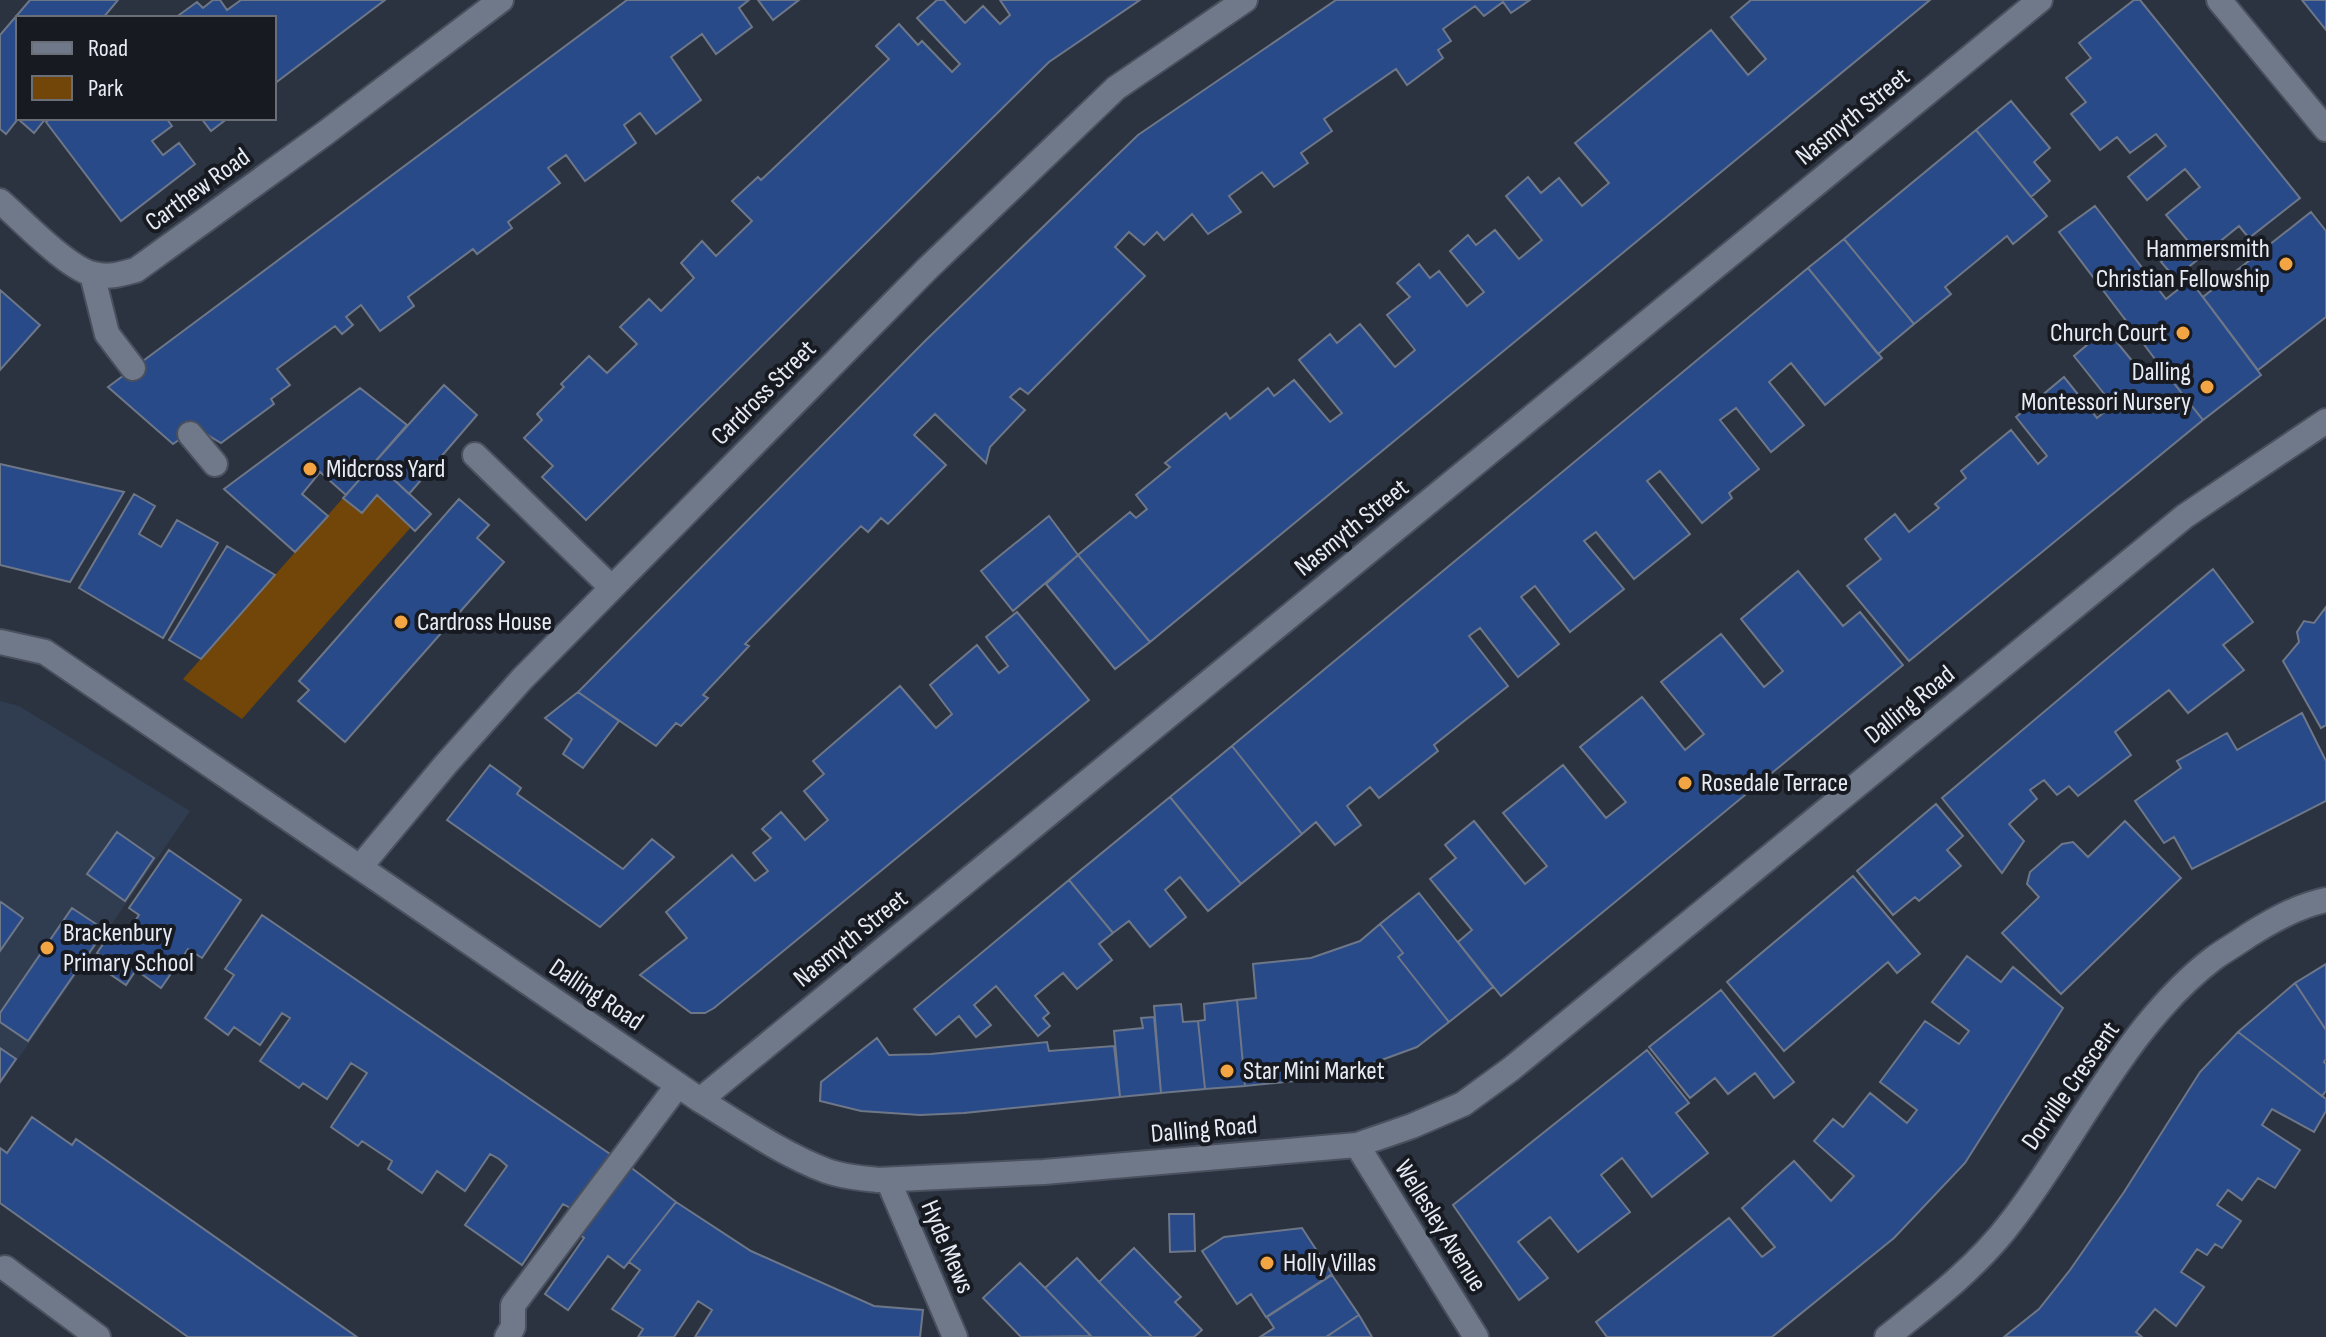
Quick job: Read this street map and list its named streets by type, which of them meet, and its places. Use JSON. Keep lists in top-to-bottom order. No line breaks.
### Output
{"streets":{"street":["Nasmyth Street","Carthew Road","Cardross Street","Dalling Road","Dorville Crescent","Wellesley Avenue","Hyde Mews"]},"crossings":[["Nasmyth Street","Dalling Road"],["Cardross Street","Dalling Road"],["Dalling Road","Wellesley Avenue"],["Dalling Road","Hyde Mews"]],"places":["Hammersmith Christian Fellowship","Church Court","Dalling Montessori Nursery","Midcross Yard","Cardross House","Rosedale Terrace","Brackenbury Primary School","Star Mini Market","Holly Villas"],"legend":["Road","Park"]}
